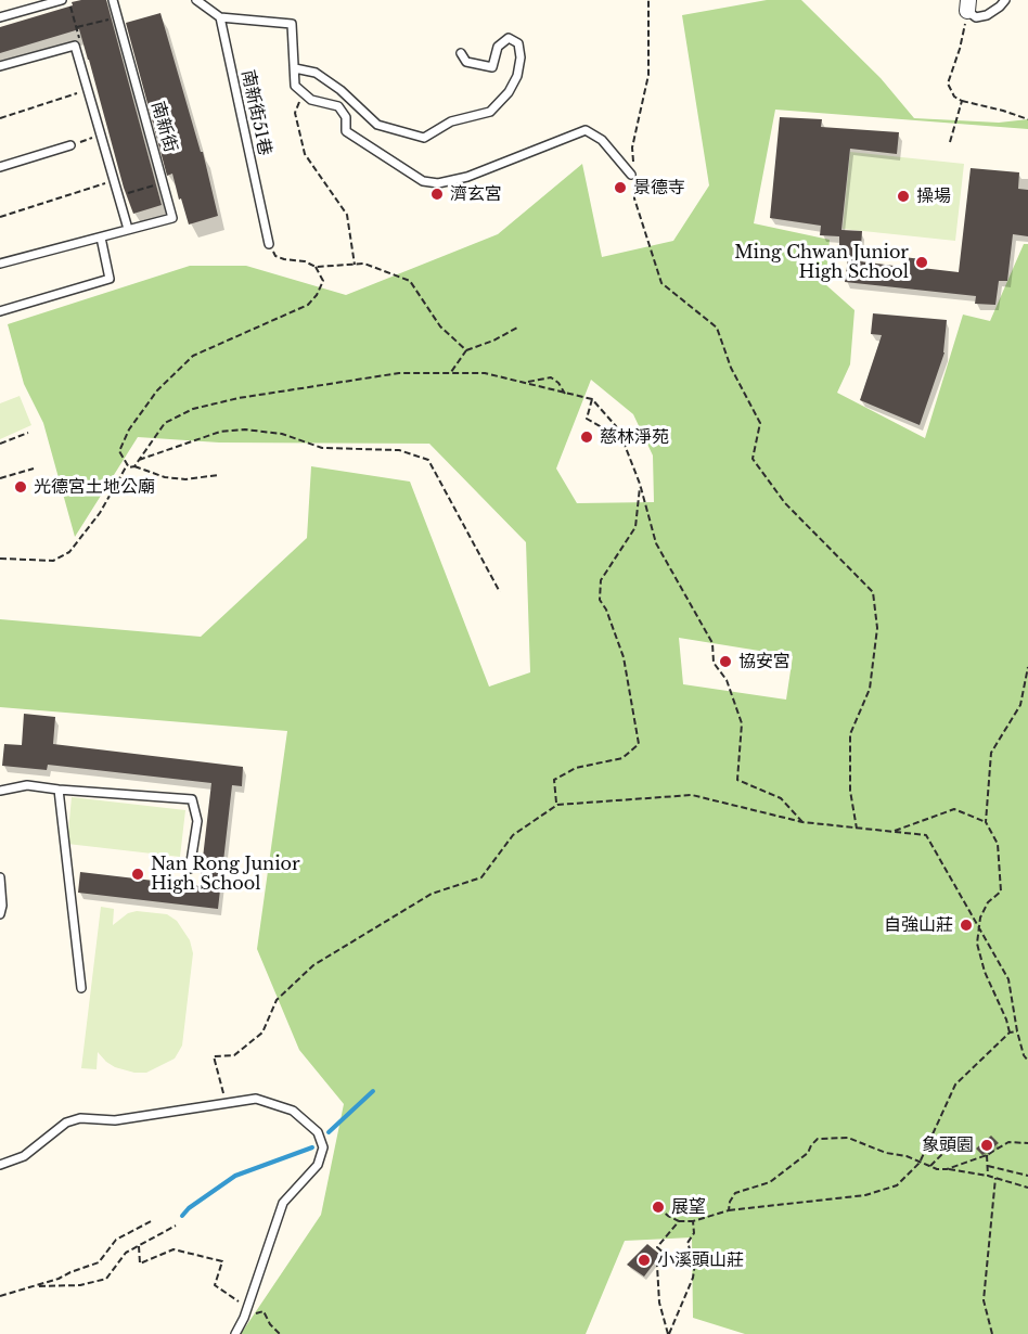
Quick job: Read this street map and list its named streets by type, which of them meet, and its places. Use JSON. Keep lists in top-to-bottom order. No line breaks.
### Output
{"streets":{"lane":["南新街51巷","南新街"]},"places":["景德寺","濟玄宮","操場","Ming Chwan Junior High School","慈林淨苑","光德宮土地公廟","協安宮","Nan Rong Junior High School","自強山莊","象頭園","展望","小溪頭山莊"]}
